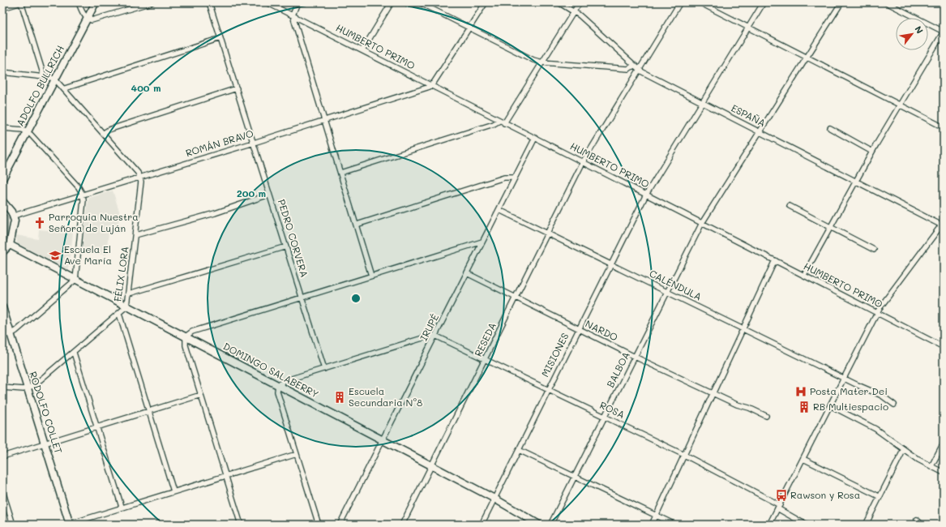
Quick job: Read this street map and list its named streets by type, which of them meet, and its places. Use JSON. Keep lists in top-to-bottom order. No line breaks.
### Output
{"streets":{"street":["HUMBERTO PRIMO","ADOLFO BULLRICH","ESPAÑA","ROMÁN BRAVO","PEDRO CORVERA","FÉLIX LORA","CALÉNDULA","IRUPÉ","NARDO","RESEDA","MISIONES","BALBOA","DOMINGO SALABERRY","ROSA","RODOLFO COLLET"]},"crossings":[["HUMBERTO PRIMO","ROMÁN BRAVO"],["HUMBERTO PRIMO","IRUPÉ"],["HUMBERTO PRIMO","RESEDA"],["HUMBERTO PRIMO","MISIONES"],["HUMBERTO PRIMO","BALBOA"],["ESPAÑA","RESEDA"],["ESPAÑA","MISIONES"],["ESPAÑA","BALBOA"],["ROMÁN BRAVO","PEDRO CORVERA"],["ROMÁN BRAVO","FÉLIX LORA"],["FÉLIX LORA","DOMINGO SALABERRY"],["FÉLIX LORA","RODOLFO COLLET"],["CALÉNDULA","IRUPÉ"],["CALÉNDULA","RESEDA"],["CALÉNDULA","MISIONES"],["CALÉNDULA","BALBOA"],["IRUPÉ","NARDO"],["IRUPÉ","DOMINGO SALABERRY"],["IRUPÉ","ROSA"],["NARDO","RESEDA"],["NARDO","MISIONES"],["NARDO","BALBOA"],["RESEDA","DOMINGO SALABERRY"],["RESEDA","ROSA"],["MISIONES","DOMINGO SALABERRY"],["MISIONES","ROSA"],["BALBOA","ROSA"]],"places":{"church":["Parroquia Nuestra Señora de Luján"],"school or university":["Escuela El Ave María"],"hospital":["Posta Mater Dei"],"building":["Escuela Secundaria N°8","RB Multiespacio"],"bus stop":["Rawson y Rosa"]},"north":"top right","rings":["400 m","200 m"]}
